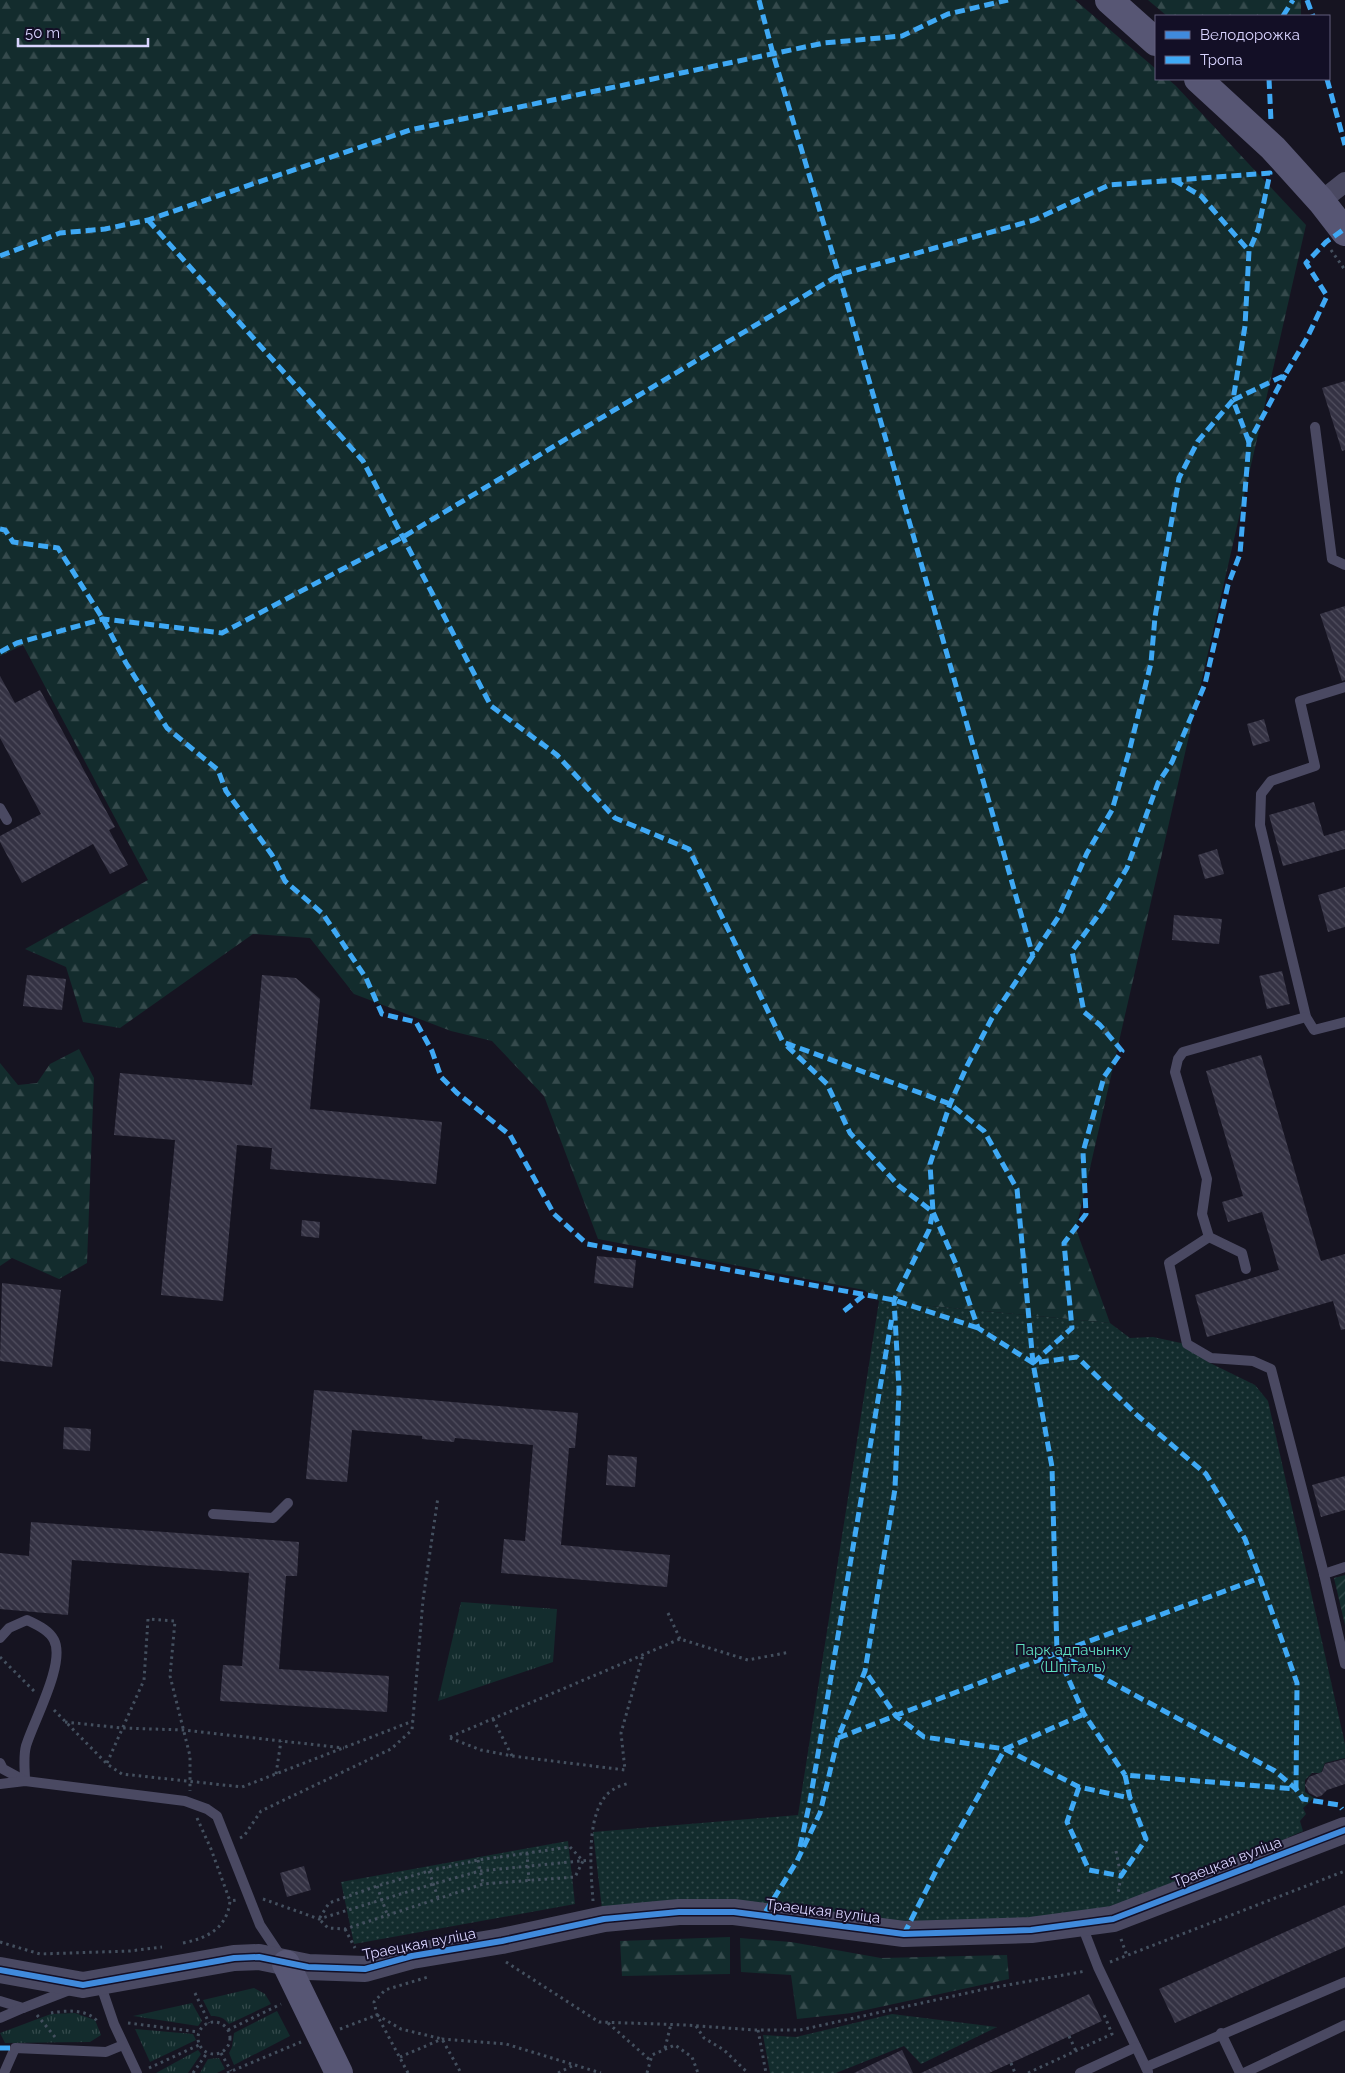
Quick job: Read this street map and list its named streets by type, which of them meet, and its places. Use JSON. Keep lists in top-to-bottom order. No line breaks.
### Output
{"streets":{"street":["Траецкая вуліца"]},"parks":["Парк адпачынку (Шпіталь)"],"legend":["Велодорожка","Тропа"],"scale_bar":"50 m"}
